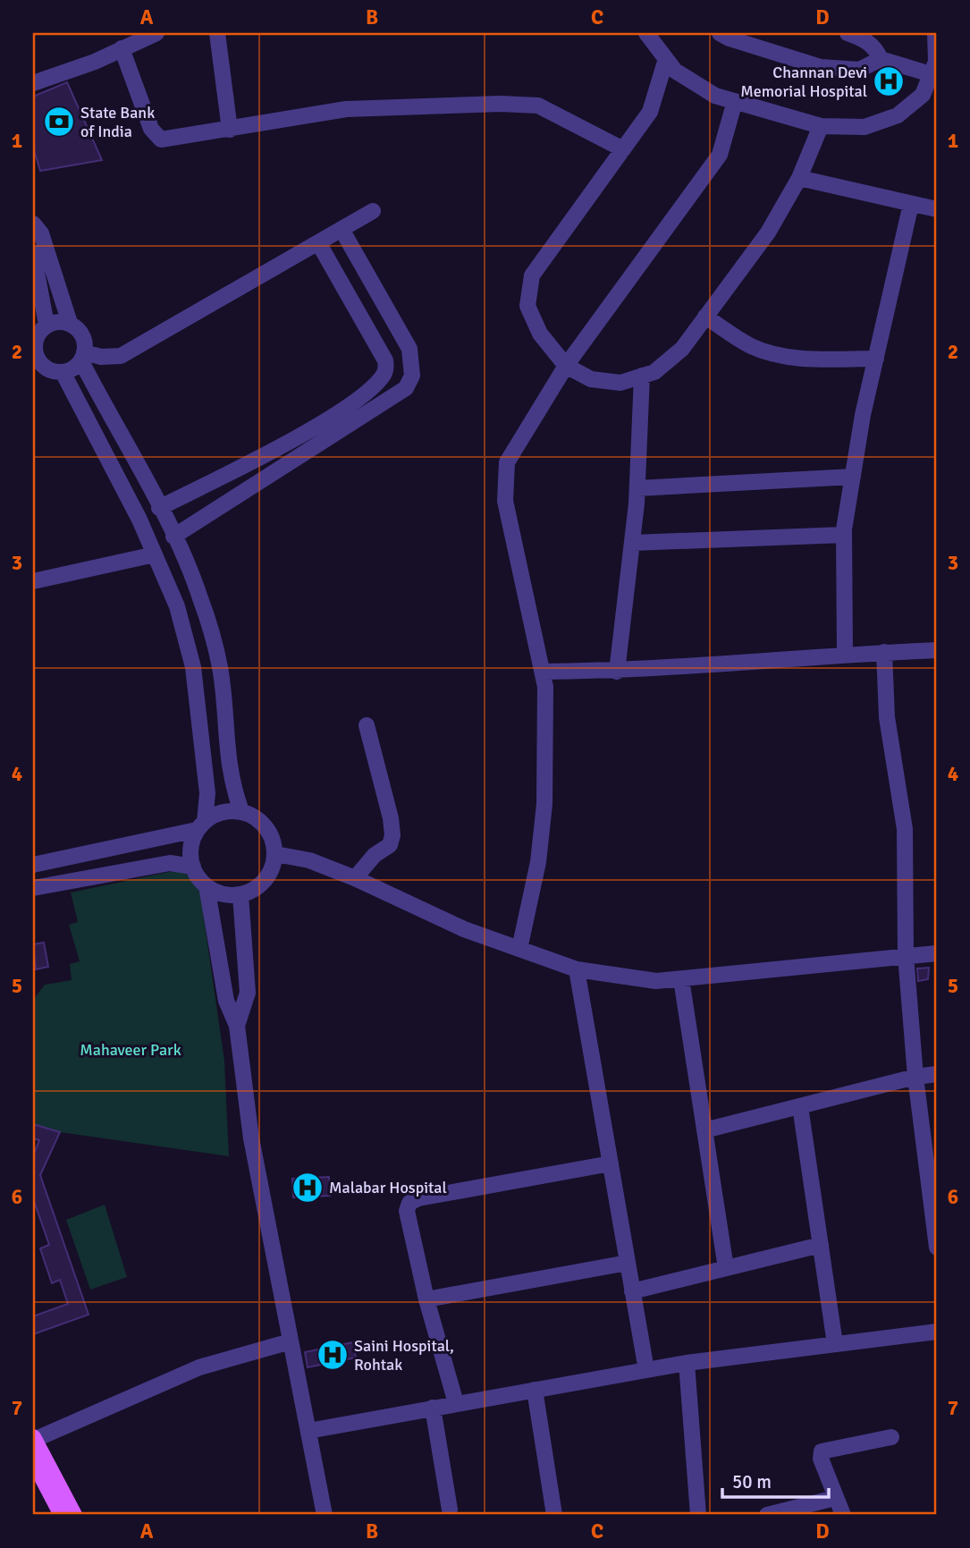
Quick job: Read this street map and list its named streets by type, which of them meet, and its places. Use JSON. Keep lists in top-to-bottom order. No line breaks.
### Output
{"parks":["Mahaveer Park"],"places":{"hospital":["Channan Devi Memorial Hospital","Malabar Hospital","Saini Hospital, Rohtak"],"bank":["State Bank of India"]},"scale_bar":"50 m","grid":{"columns":["A","B","C","D"],"rows":["1","2","3","4","5","6","7"]}}
